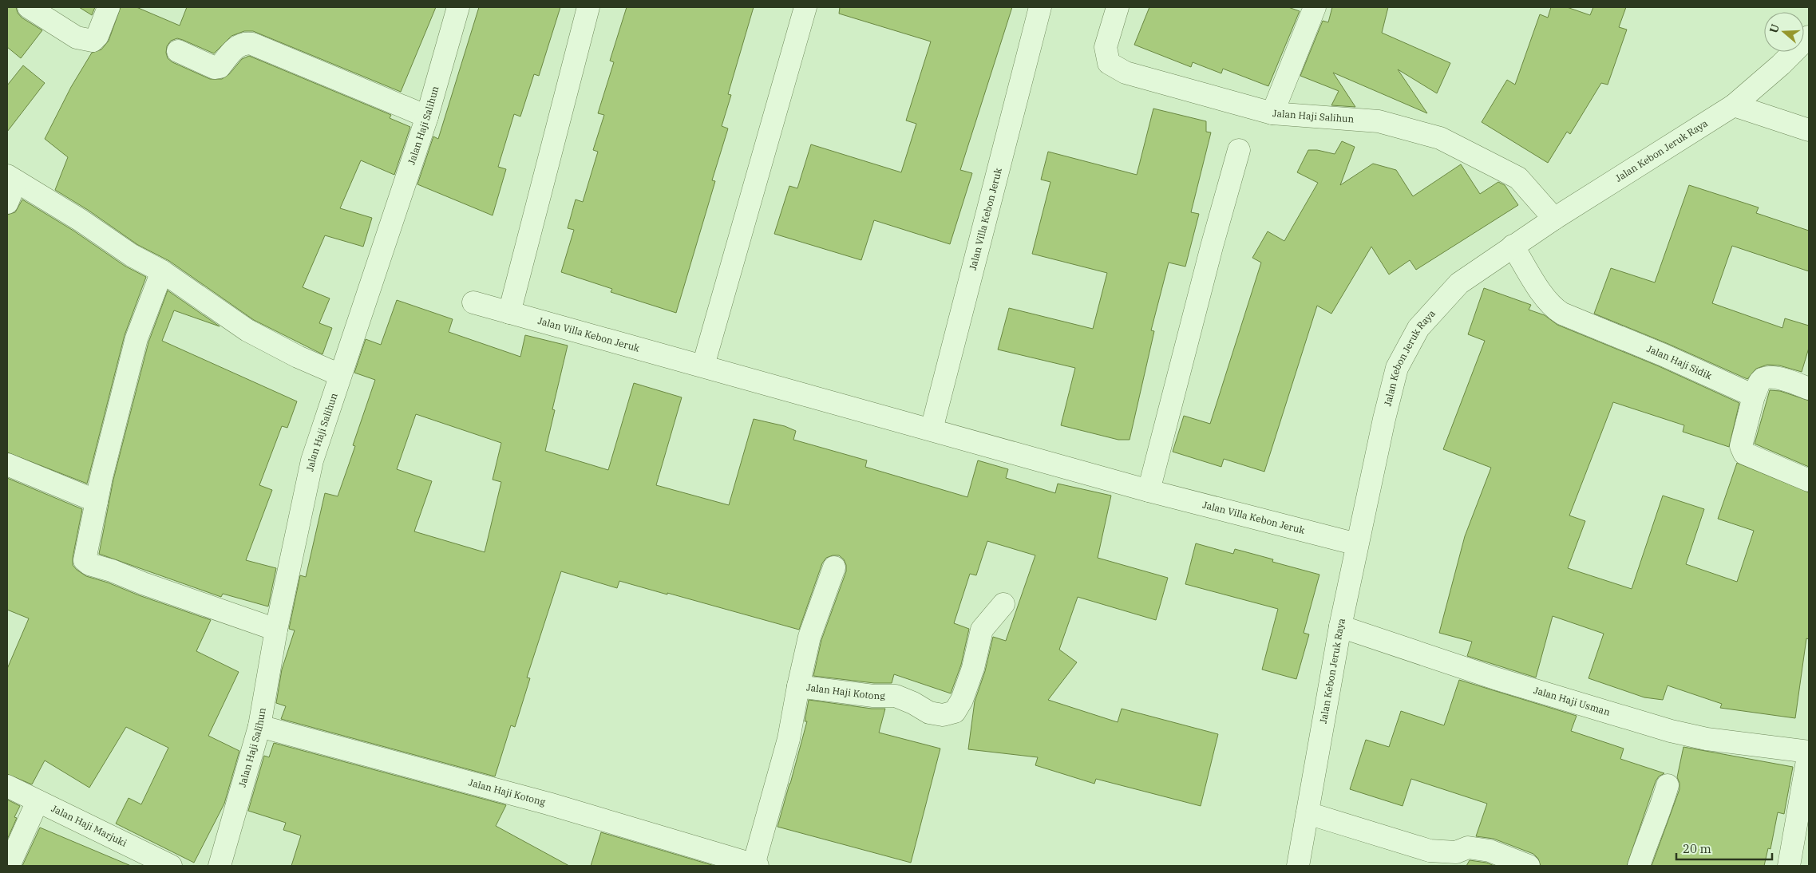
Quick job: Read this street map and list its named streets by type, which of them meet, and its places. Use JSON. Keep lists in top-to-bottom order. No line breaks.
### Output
{"streets":{"street":["Jalan Haji Salihun","Jalan Kebon Jeruk Raya","Jalan Villa Kebon Jeruk","Jalan Haji Sidik","Jalan Haji Kotong","Jalan Haji Usman","Jalan Haji Marjuki"]},"crossings":[["Jalan Haji Salihun","Jalan Kebon Jeruk Raya"],["Jalan Haji Salihun","Jalan Haji Kotong"],["Jalan Kebon Jeruk Raya","Jalan Villa Kebon Jeruk"],["Jalan Kebon Jeruk Raya","Jalan Haji Sidik"],["Jalan Kebon Jeruk Raya","Jalan Haji Usman"]],"scale_bar":"20 m","north":"left"}
